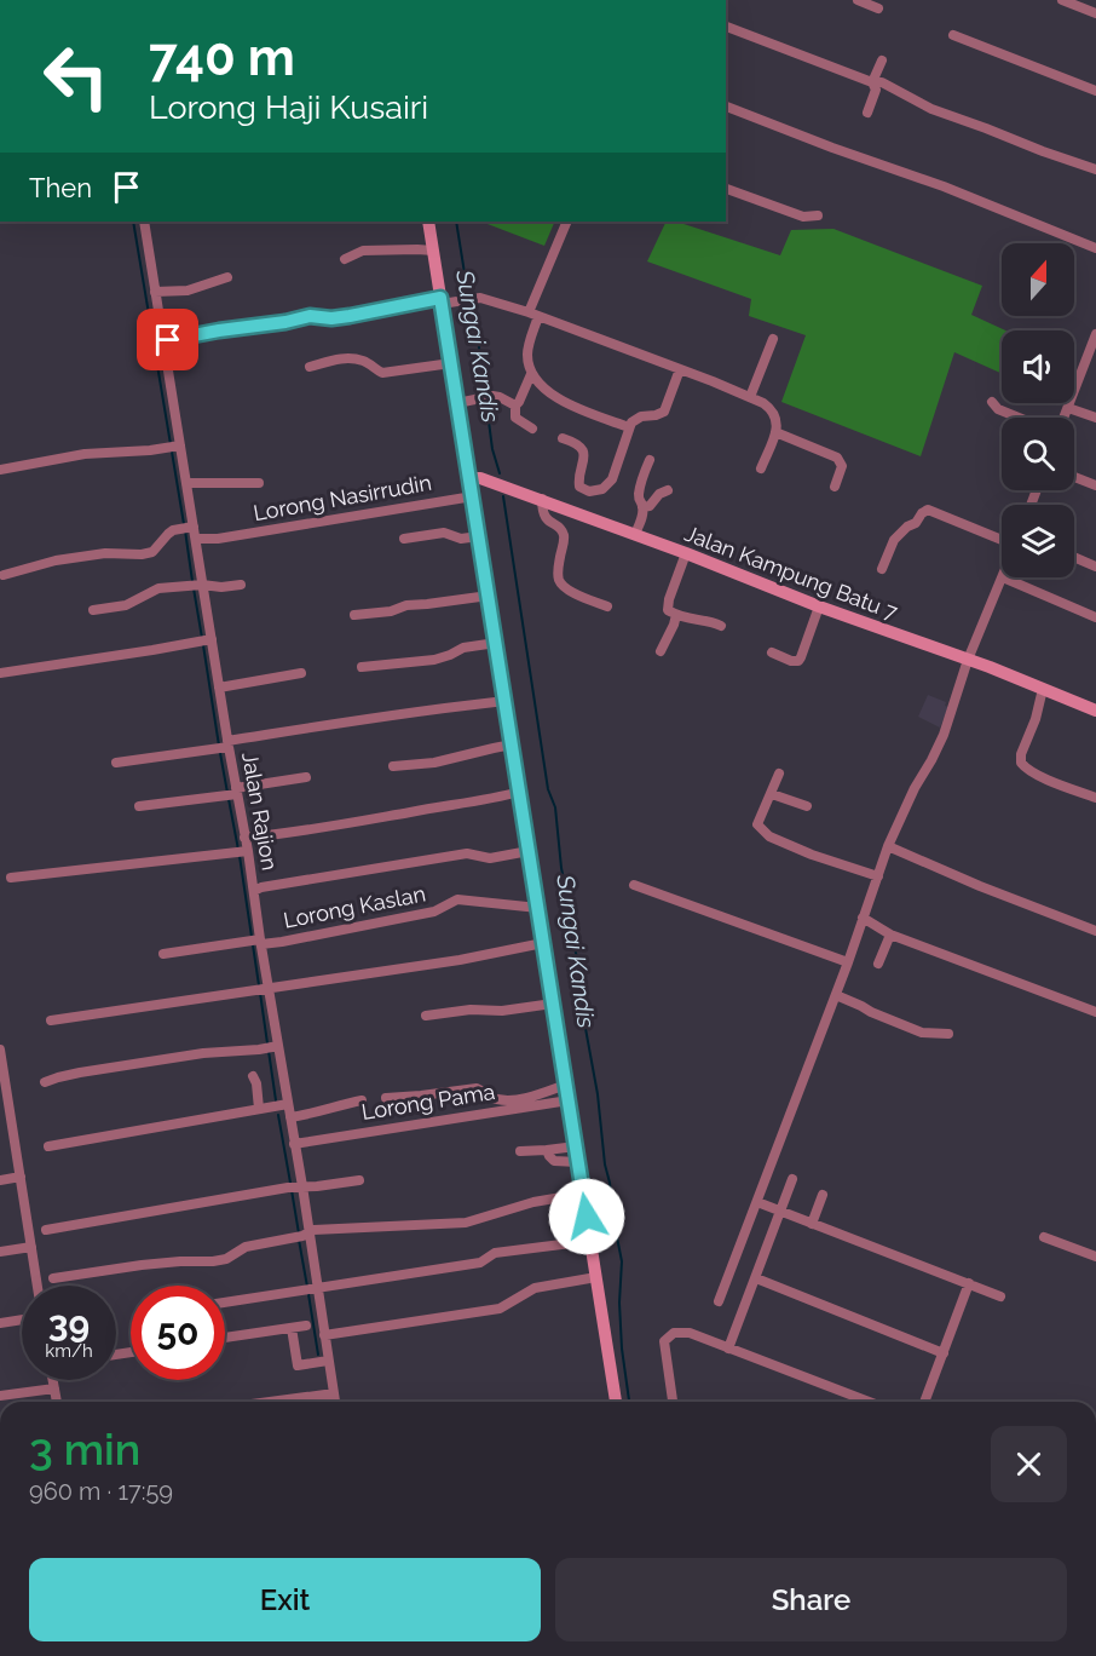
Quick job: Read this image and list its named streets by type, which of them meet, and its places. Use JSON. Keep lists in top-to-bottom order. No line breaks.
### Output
{"streets":{"main road":["Jalan Kampung Batu 7"],"street":["Lorong Nasirrudin","Jalan Rajion","Lorong Kaslan","Lorong Pama"]},"crossings":[["Lorong Nasirrudin","Jalan Rajion"],["Jalan Rajion","Lorong Kaslan"],["Jalan Rajion","Lorong Pama"]],"water":["Sungai Kandis"],"north":"top","page":{"turn":["740 m","Lorong Haji Kusairi"],"then":"Then","speed":"39 km/h","limit":"50","heading":["3 min","960 m · 17:59"],"buttons":["Exit","Share"]}}
